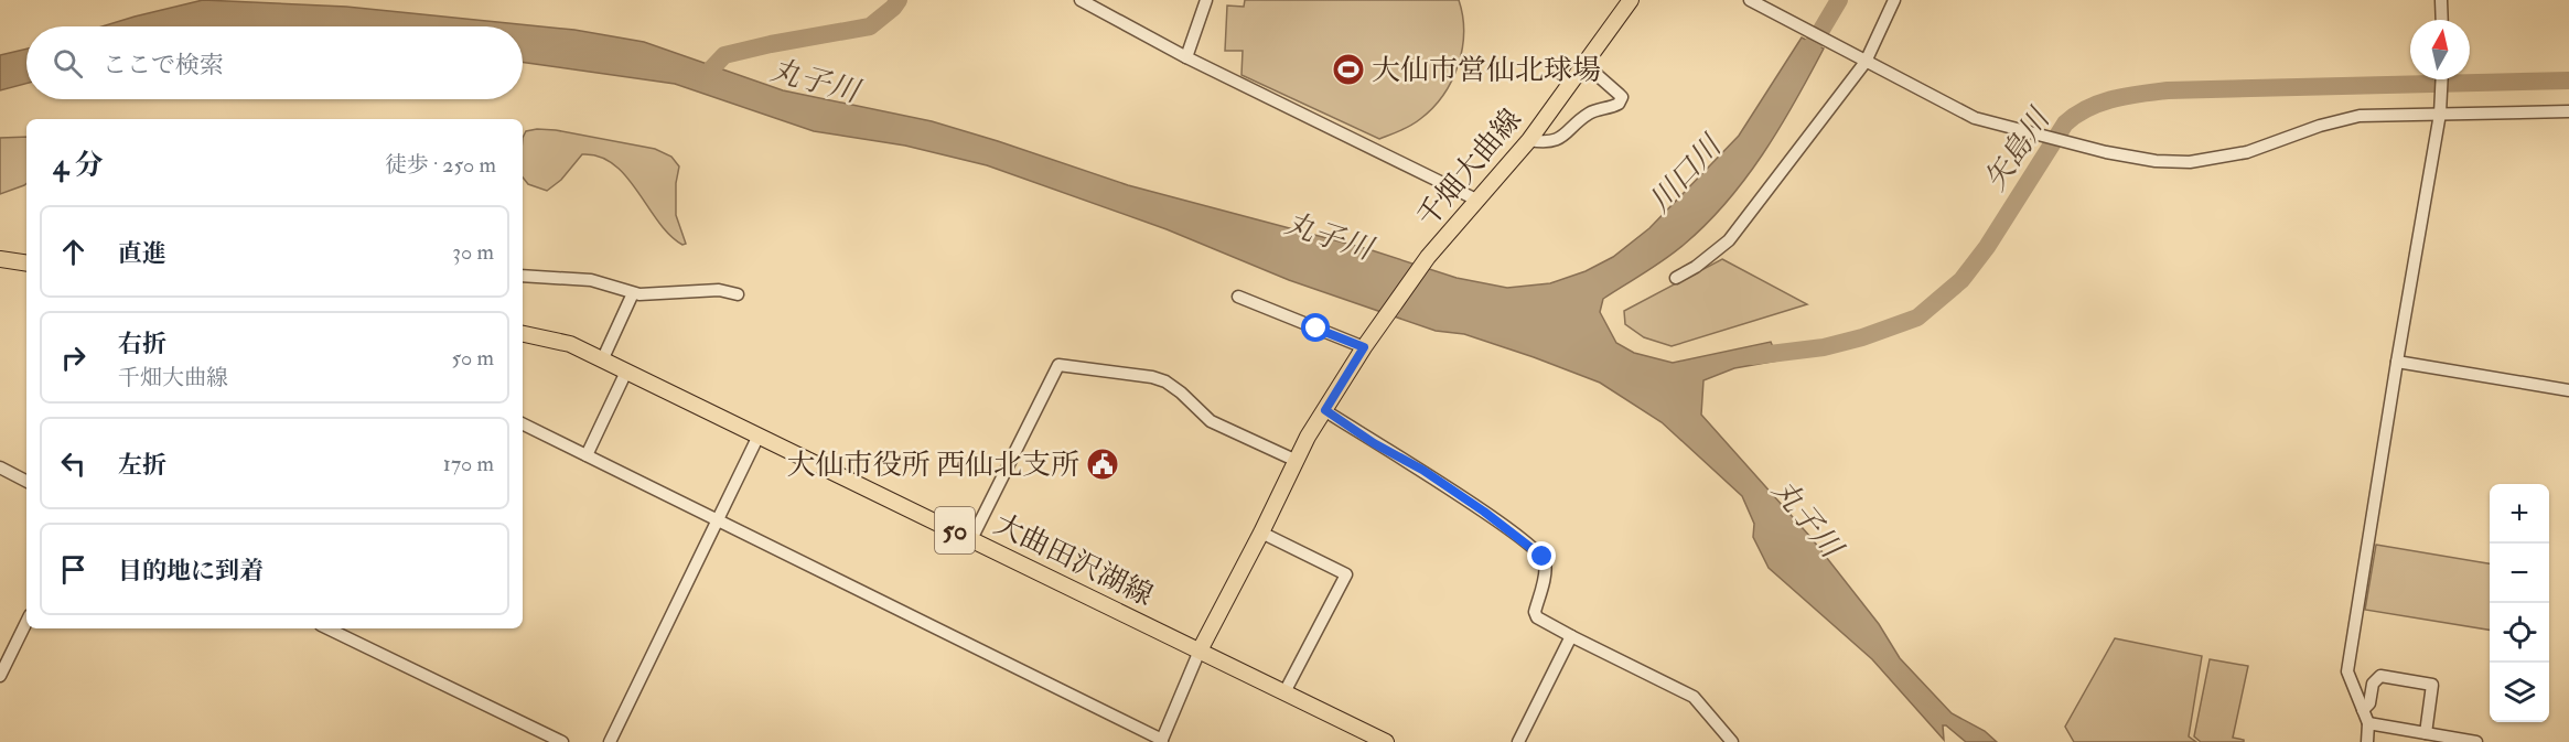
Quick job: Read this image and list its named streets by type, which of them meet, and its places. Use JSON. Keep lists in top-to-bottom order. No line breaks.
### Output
{"streets":{"main road":["千畑大曲線","50","大曲田沢湖線"]},"crossings":[["千畑大曲線","大曲田沢湖線"]],"water":["丸子川","矢島川","川口川"],"places":{"sports":["大仙市営仙北球場"],"public building":["大仙市役所 西仙北支所"]},"north":"top","page":{"search":"ここで検索","heading":["4 分","徒歩 · 250 m"],"list":[["直進","30 m"],["右折","千畑大曲線","50 m"],["左折","170 m"],"目的地に到着"],"map_buttons":["+","−"]}}
